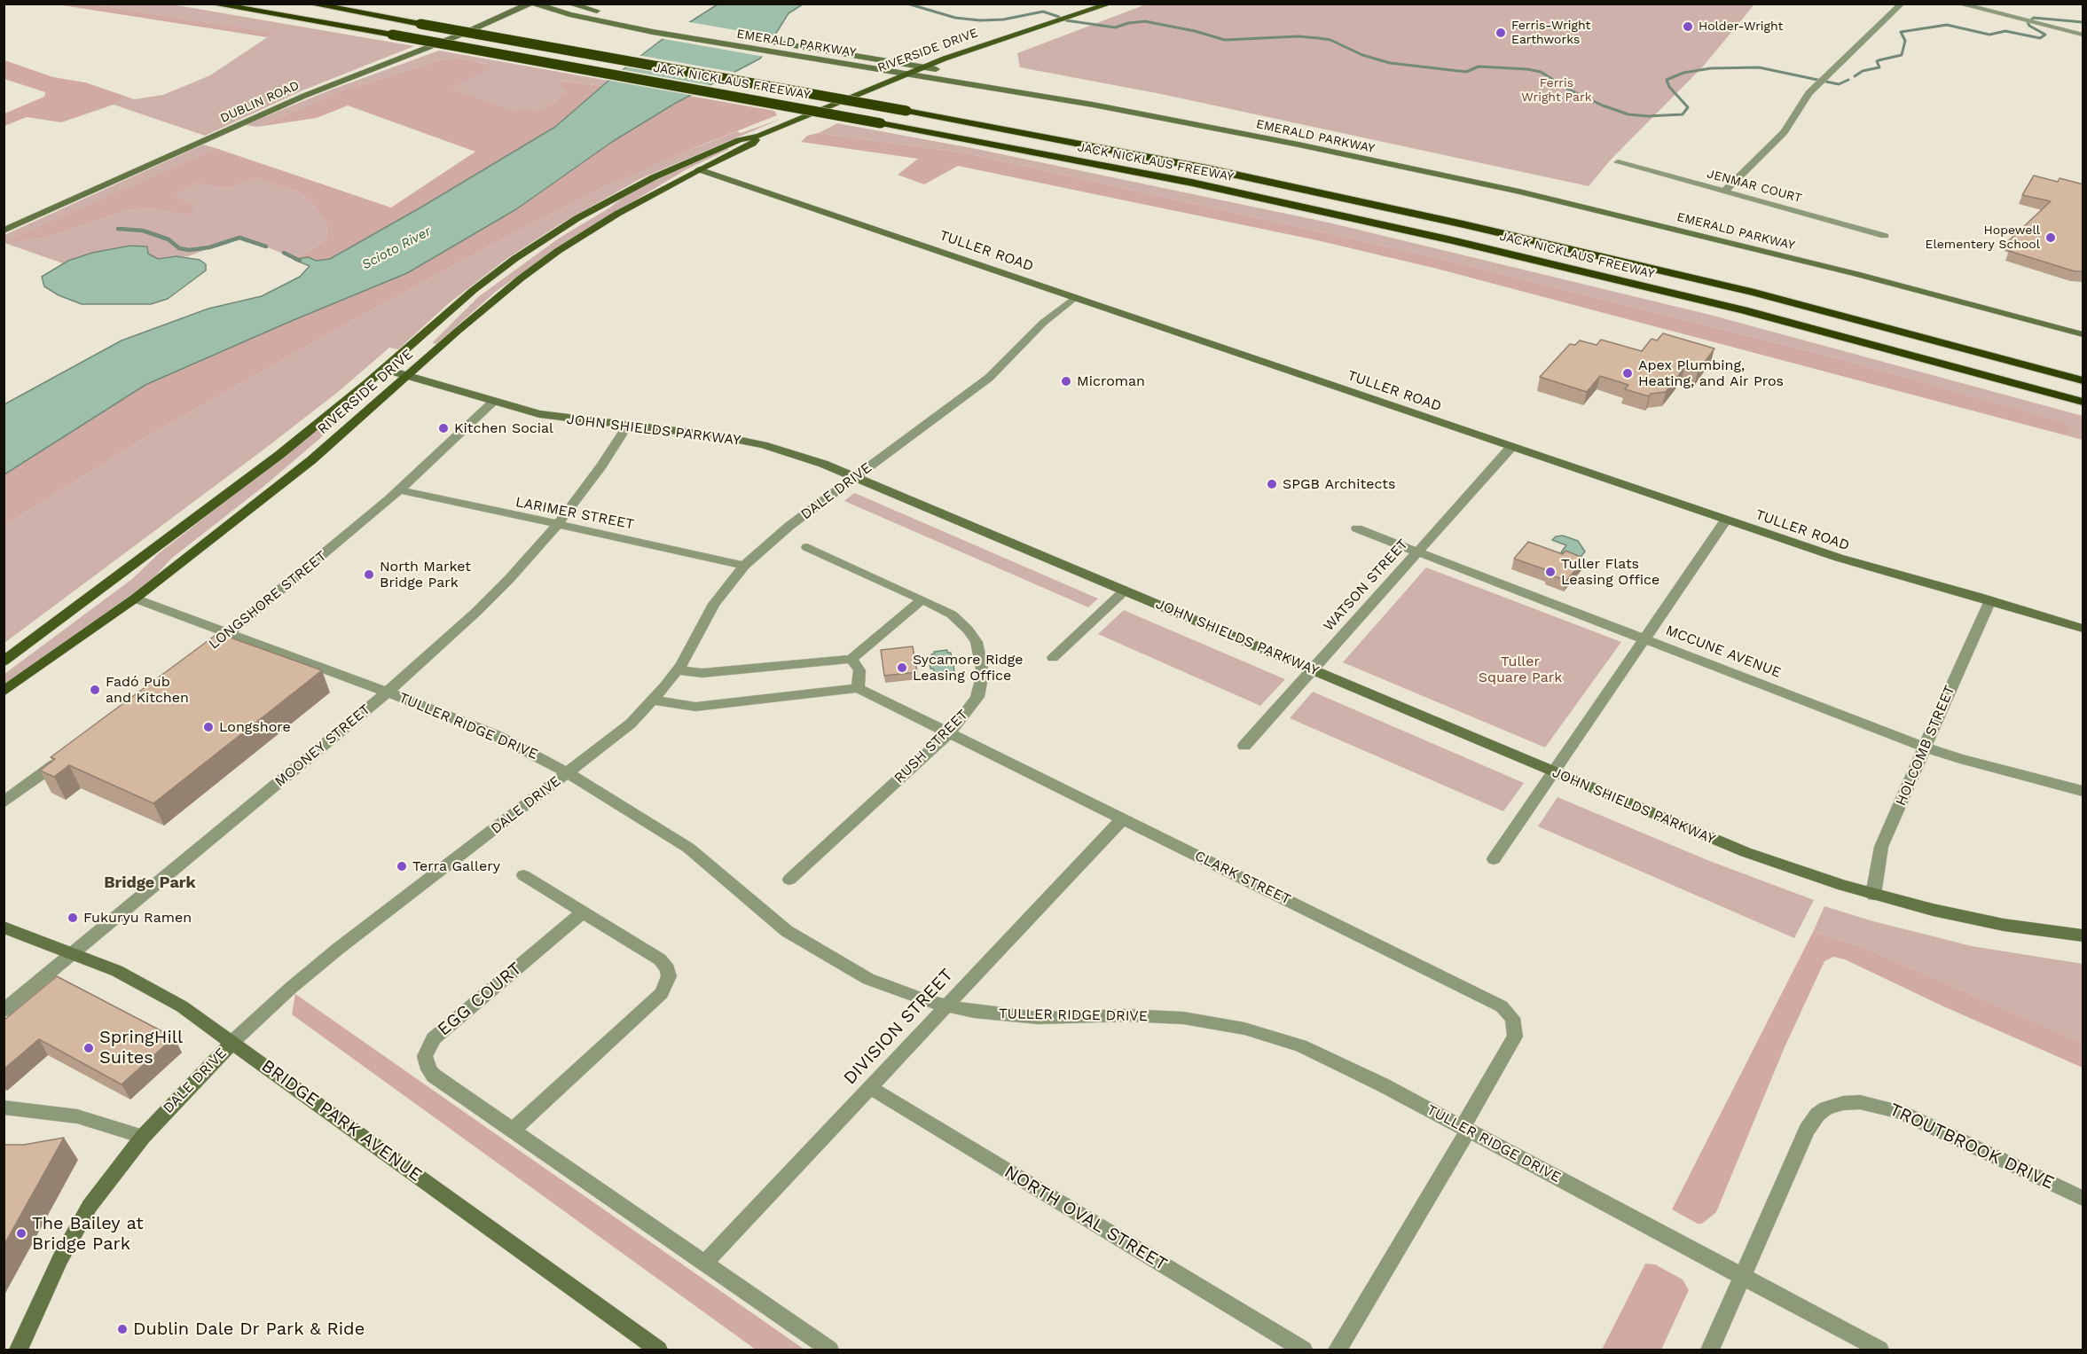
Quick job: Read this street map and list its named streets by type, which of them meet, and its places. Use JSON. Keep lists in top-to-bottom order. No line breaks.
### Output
{"streets":{"highway":["JACK NICKLAUS FREEWAY"],"main road":["EMERALD PARKWAY","RIVERSIDE DRIVE","DUBLIN ROAD","TULLER ROAD","JOHN SHIELDS PARKWAY","DALE DRIVE","BRIDGE PARK AVENUE"],"street":["JENMAR COURT","LARIMER STREET","WATSON STREET","LONGSHORE STREET","MCCUNE AVENUE","TULLER RIDGE DRIVE","MOONEY STREET","HOLCOMB STREET","RUSH STREET","CLARK STREET","EGG COURT","DIVISION STREET","TROUTBROOK DRIVE","NORTH OVAL STREET"]},"crossings":[["EMERALD PARKWAY","RIVERSIDE DRIVE"],["RIVERSIDE DRIVE","TULLER ROAD"],["RIVERSIDE DRIVE","JOHN SHIELDS PARKWAY"],["RIVERSIDE DRIVE","TULLER RIDGE DRIVE"],["TULLER ROAD","DALE DRIVE"],["TULLER ROAD","WATSON STREET"],["TULLER ROAD","HOLCOMB STREET"],["JOHN SHIELDS PARKWAY","DALE DRIVE"],["JOHN SHIELDS PARKWAY","WATSON STREET"],["JOHN SHIELDS PARKWAY","LONGSHORE STREET"],["JOHN SHIELDS PARKWAY","MOONEY STREET"],["JOHN SHIELDS PARKWAY","HOLCOMB STREET"],["DALE DRIVE","LARIMER STREET"],["DALE DRIVE","TULLER RIDGE DRIVE"],["DALE DRIVE","BRIDGE PARK AVENUE"],["LARIMER STREET","LONGSHORE STREET"],["LARIMER STREET","MOONEY STREET"],["WATSON STREET","MCCUNE AVENUE"],["LONGSHORE STREET","TULLER RIDGE DRIVE"],["MCCUNE AVENUE","HOLCOMB STREET"],["TULLER RIDGE DRIVE","MOONEY STREET"],["TULLER RIDGE DRIVE","CLARK STREET"],["TULLER RIDGE DRIVE","DIVISION STREET"],["TULLER RIDGE DRIVE","TROUTBROOK DRIVE"],["MOONEY STREET","BRIDGE PARK AVENUE"],["RUSH STREET","CLARK STREET"],["CLARK STREET","DIVISION STREET"],["EGG COURT","DIVISION STREET"],["DIVISION STREET","NORTH OVAL STREET"]],"districts":["Bridge Park"],"water":["Scioto River"],"parks":["Ferris Wright Park","Tuller Square Park"],"places":["Holder-Wright","Ferris-Wright Earthworks","Hopewell Elementery School","Apex Plumbing, Heating, and Air Pros","Microman","Kitchen Social","SPGB Architects","Tuller Flats Leasing Office","North Market Bridge Park","Sycamore Ridge Leasing Office","Fadó Pub and Kitchen","Longshore","Terra Gallery","Fukuryu Ramen","SpringHill Suites","The Bailey at Bridge Park","Dublin Dale Dr Park & Ride"]}
